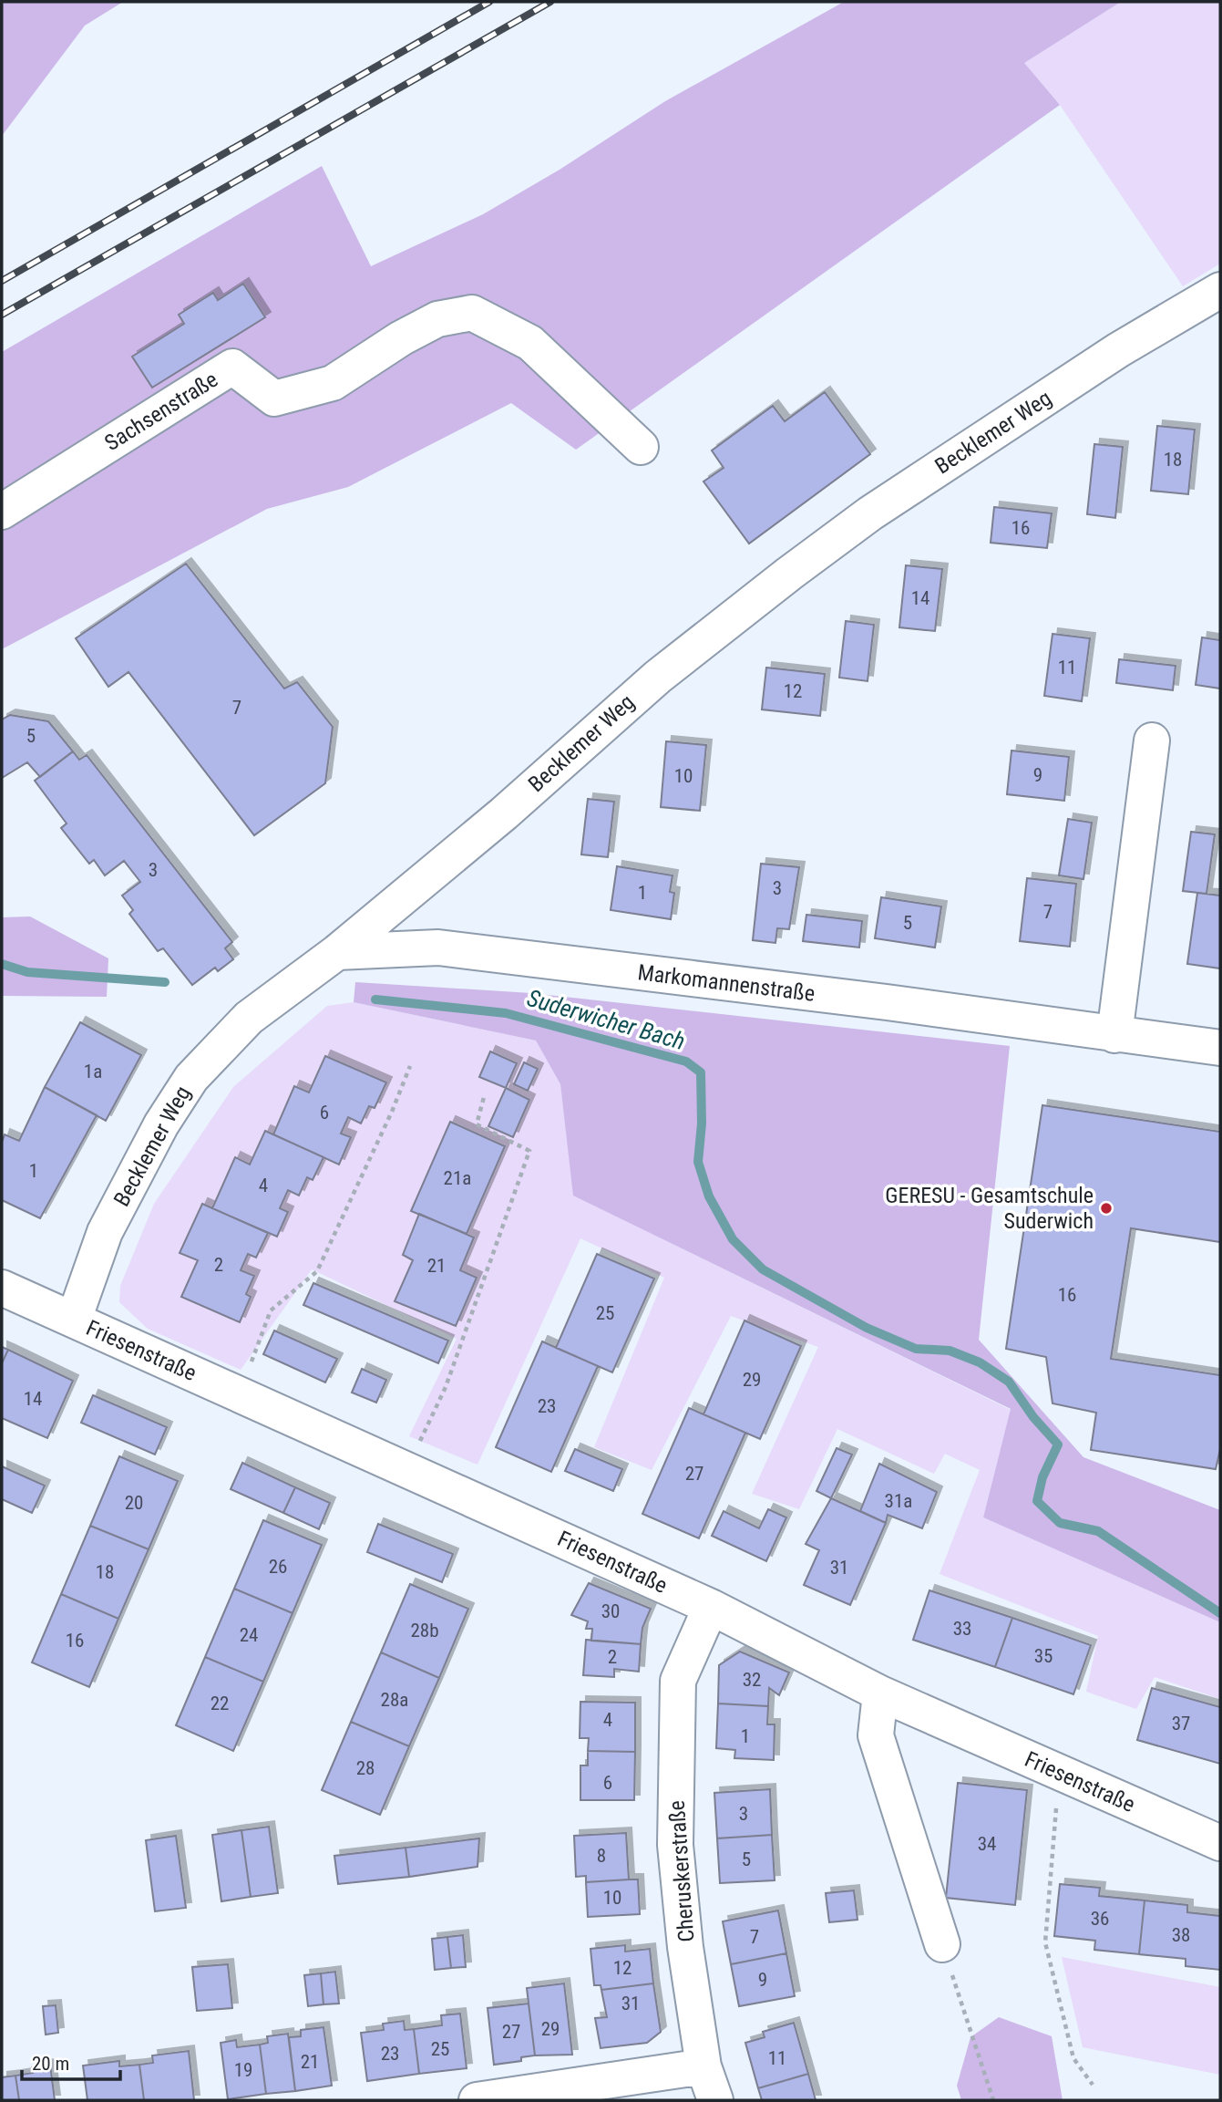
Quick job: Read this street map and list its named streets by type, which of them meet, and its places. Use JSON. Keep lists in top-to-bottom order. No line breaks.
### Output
{"streets":{"street":["Sachsenstraße","Becklemer Weg","Markomannenstraße","Friesenstraße","Cheruskerstraße"]},"crossings":[["Becklemer Weg","Markomannenstraße"],["Becklemer Weg","Friesenstraße"],["Friesenstraße","Cheruskerstraße"]],"water":["Suderwicher Bach"],"places":["GERESU - Gesamtschule Suderwich"],"house_numbers":["18","16","14","11","12","7","5","9","10","3","3","1","7","5","1a","6","1","21a","4","2","21","16","25","29","14","23","27","31a","20","26","31","18","30","33","28b","24","16","35","2","32","28a","22","4","37","1","28","6","3","34","8","5","10","36","38","7","12","9","31","29","27","25","23","11","21","19"],"scale_bar":"20 m"}
